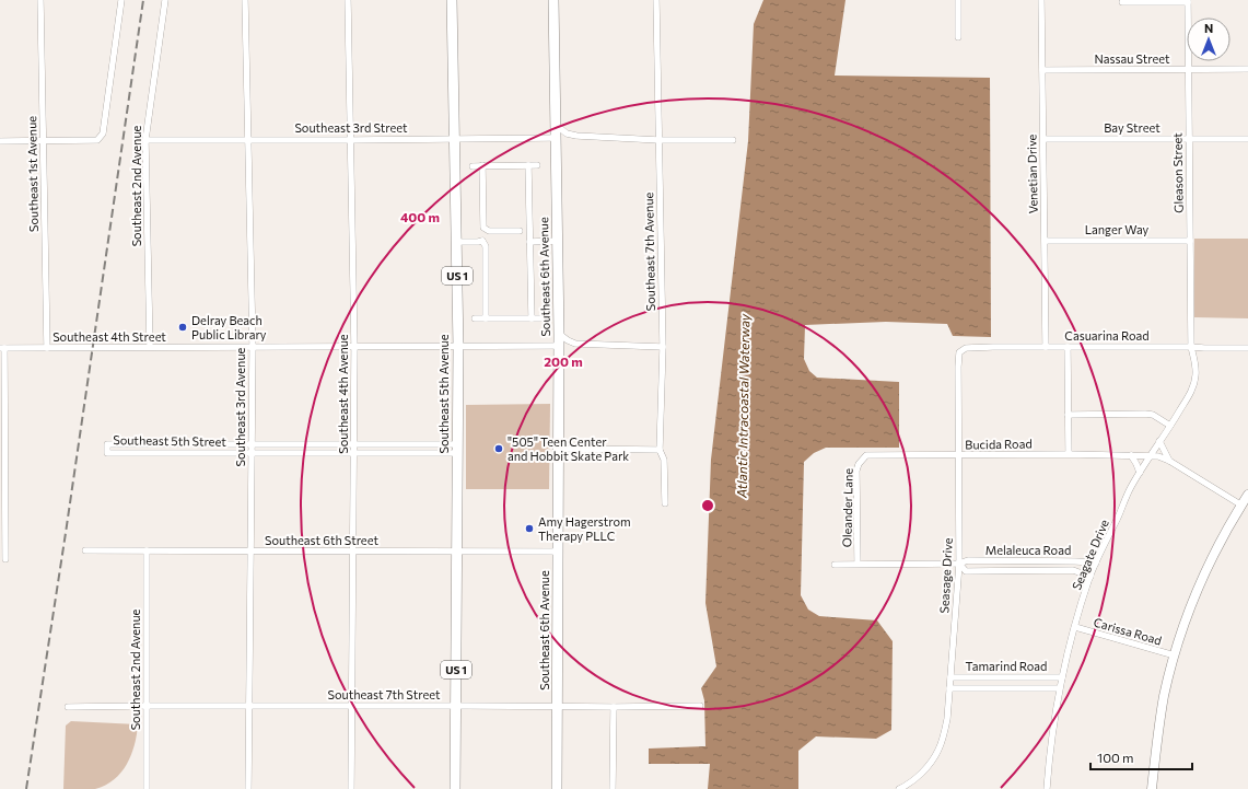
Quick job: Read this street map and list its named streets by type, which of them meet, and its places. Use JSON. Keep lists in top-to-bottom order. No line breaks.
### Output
{"streets":{"main road":["US 1","Southeast 6th Avenue","Southeast 5th Avenue"],"street":["Nassau Street","Southeast 3rd Street","Bay Street","Gleason Street","Southeast 1st Avenue","Venetian Drive","Southeast 2nd Avenue","Langer Way","Southeast 7th Avenue","Casuarina Road","Southeast 4th Street","Southeast 4th Avenue","Southeast 3rd Avenue","Southeast 5th Street","Bucida Road","Oleander Lane","Southeast 6th Street","Melaleuca Road","Seagate Drive","Seasage Drive","Carissa Road","Tamarind Road","Southeast 7th Street"]},"crossings":[["Nassau Street","Gleason Street"],["Nassau Street","Venetian Drive"],["Southeast 3rd Street","Southeast 2nd Avenue"],["Southeast 3rd Street","Southeast 6th Avenue"],["Southeast 3rd Street","Southeast 4th Avenue"],["Southeast 3rd Street","Southeast 5th Avenue"],["Southeast 3rd Street","Southeast 3rd Avenue"],["Bay Street","Gleason Street"],["Bay Street","Venetian Drive"],["Gleason Street","Langer Way"],["Gleason Street","Casuarina Road"],["Gleason Street","Seagate Drive"],["Southeast 1st Avenue","Southeast 4th Street"],["Venetian Drive","Langer Way"],["Venetian Drive","Casuarina Road"],["Southeast 2nd Avenue","Southeast 4th Street"],["Southeast 2nd Avenue","Southeast 6th Street"],["Southeast 2nd Avenue","Southeast 7th Street"],["Southeast 6th Avenue","Southeast 4th Street"],["Southeast 6th Avenue","Southeast 6th Street"],["Southeast 6th Avenue","Southeast 7th Street"],["Casuarina Road","Seagate Drive"],["Casuarina Road","Seasage Drive"],["Southeast 4th Street","Southeast 4th Avenue"],["Southeast 4th Street","Southeast 5th Avenue"],["Southeast 4th Street","Southeast 3rd Avenue"],["Southeast 4th Avenue","Southeast 5th Street"],["Southeast 4th Avenue","Southeast 6th Street"],["Southeast 4th Avenue","Southeast 7th Street"],["Southeast 5th Avenue","Southeast 5th Street"],["Southeast 5th Avenue","Southeast 6th Street"],["Southeast 5th Avenue","Southeast 7th Street"],["Southeast 3rd Avenue","Southeast 5th Street"],["Southeast 3rd Avenue","Southeast 6th Street"],["Southeast 3rd Avenue","Southeast 7th Street"],["Bucida Road","Oleander Lane"],["Bucida Road","Seagate Drive"],["Bucida Road","Seasage Drive"],["Oleander Lane","Melaleuca Road"],["Melaleuca Road","Seagate Drive"],["Melaleuca Road","Seasage Drive"],["Seagate Drive","Carissa Road"],["Seagate Drive","Tamarind Road"],["Seasage Drive","Tamarind Road"]],"water":["Atlantic Intracoastal Waterway"],"places":["Delray Beach Public Library","\"505\" Teen Center and Hobbit Skate Park","Amy Hagerstrom Therapy PLLC"],"scale_bar":"100 m","north":"top","rings":["400 m","200 m"]}
